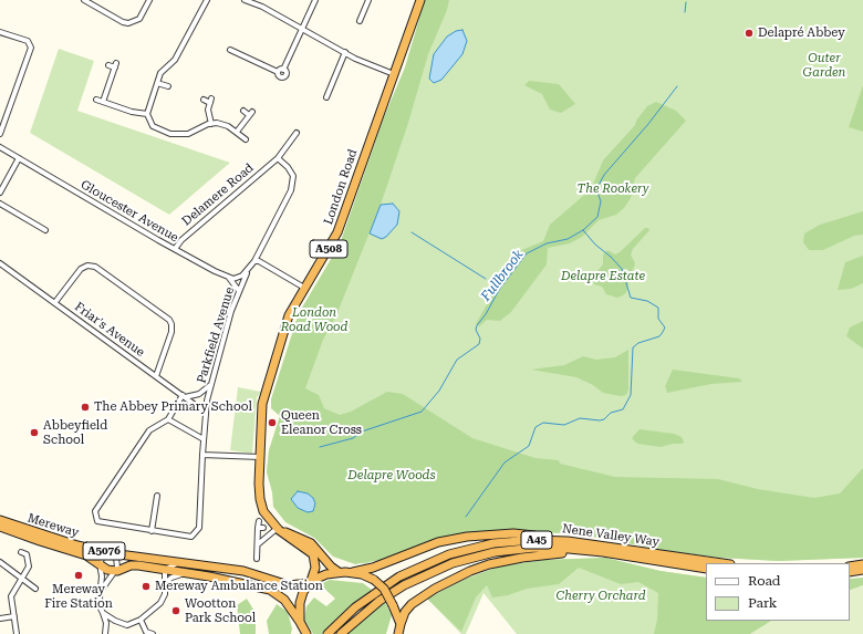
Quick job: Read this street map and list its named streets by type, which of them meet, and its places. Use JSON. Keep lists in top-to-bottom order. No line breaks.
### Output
{"streets":{"highway":["London Road","A508","Mereway","Nene Valley Way","A45","A5076"],"street":["Delamere Road","Gloucester Avenue","Friar's Avenue","Parkfield Avenue"]},"crossings":[["London Road","A508"],["London Road","Mereway"],["Delamere Road","Gloucester Avenue"],["A508","Mereway"],["Friar's Avenue","Parkfield Avenue"]],"water":["Fullbrook"],"parks":["Outer Garden","The Rookery","Delapre Estate","London Road Wood","Delapre Woods","Cherry Orchard"],"places":["Delapré Abbey","The Abbey Primary School","Queen Eleanor Cross","Abbeyfield School","Mereway Fire Station","Mereway Ambulance Station","Wootton Park School"],"legend":["Road","Park"]}
